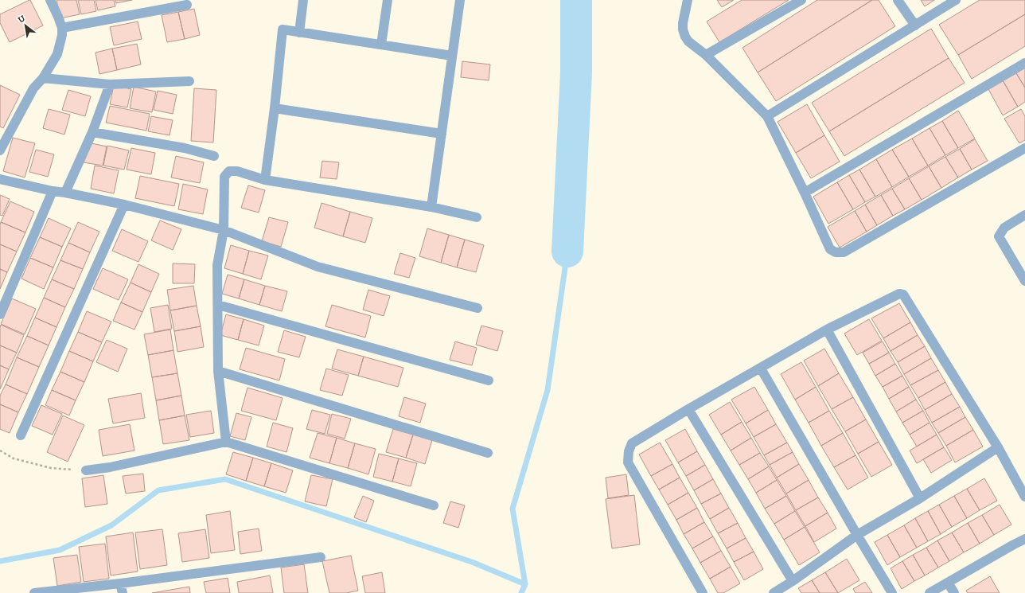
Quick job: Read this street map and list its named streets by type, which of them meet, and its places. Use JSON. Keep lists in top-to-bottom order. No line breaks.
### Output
{"north":"top left"}
